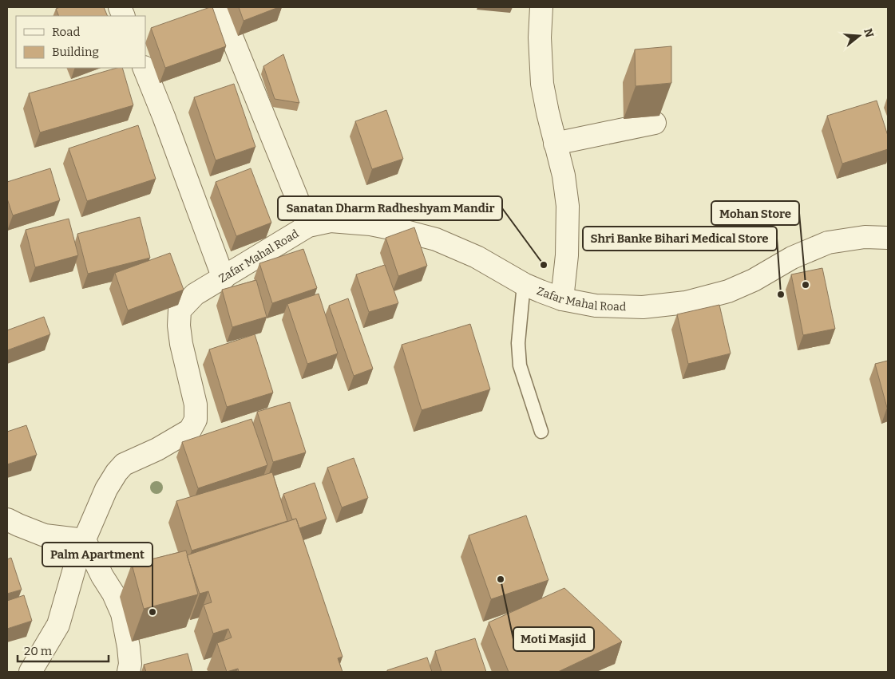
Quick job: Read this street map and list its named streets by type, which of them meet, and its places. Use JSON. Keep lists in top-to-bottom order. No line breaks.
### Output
{"streets":{"street":["Zafar Mahal Road"]},"places":["Sanatan Dharm Radheshyam Mandir","Mohan Store","Shri Banke Bihari Medical Store","Moti Masjid","Palm Apartment"],"legend":["Road","Building"],"scale_bar":"20 m","north":"right"}
